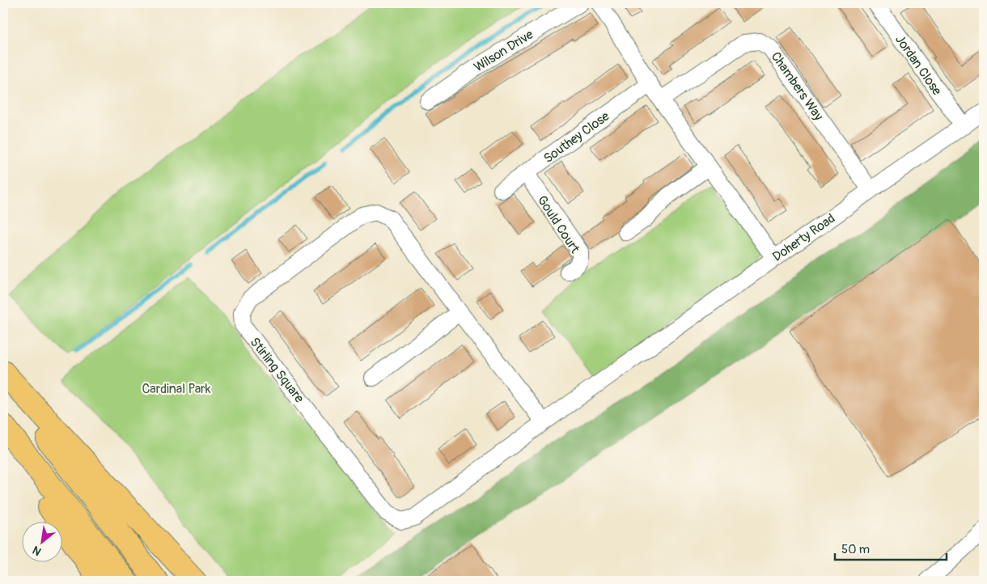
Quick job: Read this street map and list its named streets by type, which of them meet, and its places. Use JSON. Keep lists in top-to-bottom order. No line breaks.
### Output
{"streets":{"street":["Wilson Drive","Jordan Close","Chambers Way","Southey Close","Gould Court","Doherty Road","Stirling Square"]},"crossings":[["Jordan Close","Doherty Road"],["Chambers Way","Doherty Road"],["Southey Close","Gould Court"],["Doherty Road","Stirling Square"]],"parks":["Cardinal Park"],"scale_bar":"50 m","north":"bottom left"}
